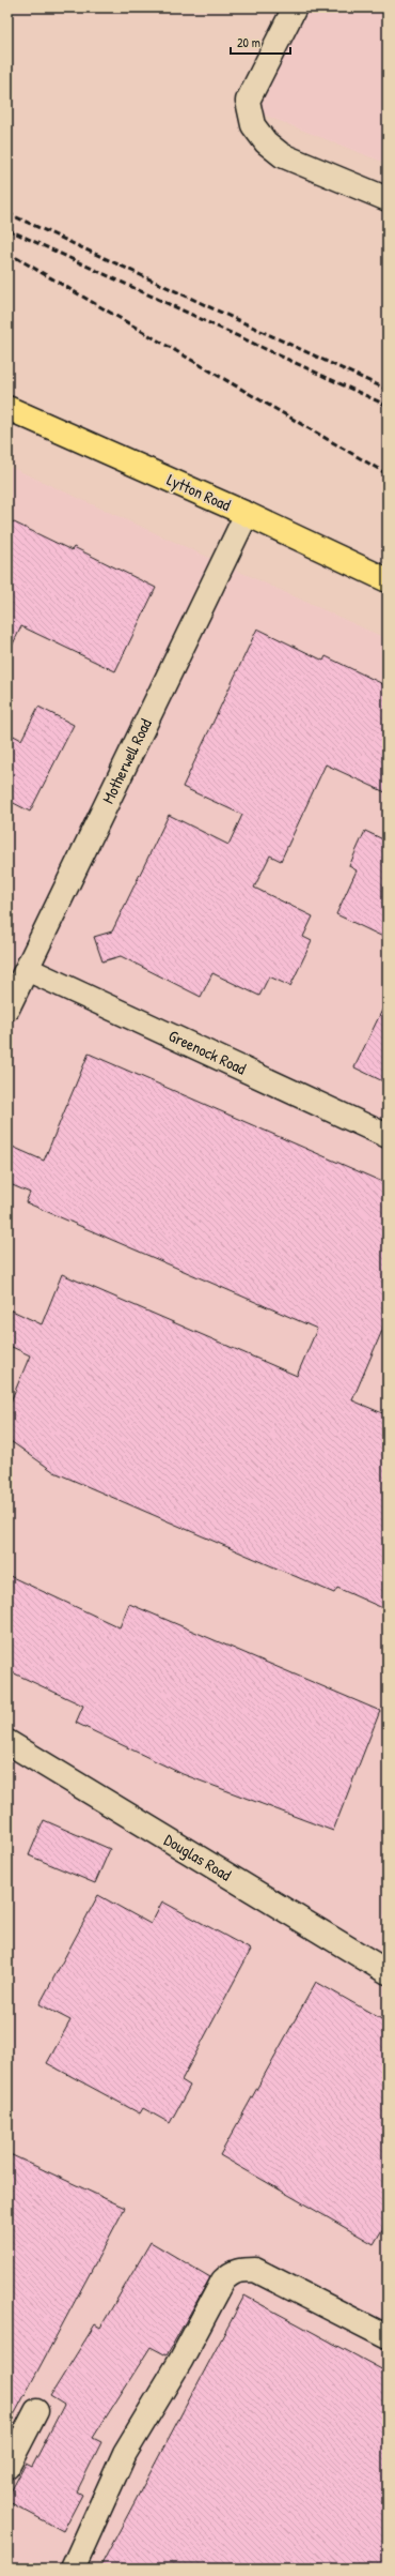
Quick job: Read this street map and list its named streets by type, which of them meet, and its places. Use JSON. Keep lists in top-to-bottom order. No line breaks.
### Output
{"streets":{"main road":["Lytton Road"],"street":["Motherwell Road","Greenock Road","Douglas Road"]},"crossings":[["Lytton Road","Motherwell Road"],["Motherwell Road","Greenock Road"]],"scale_bar":"20 m"}
